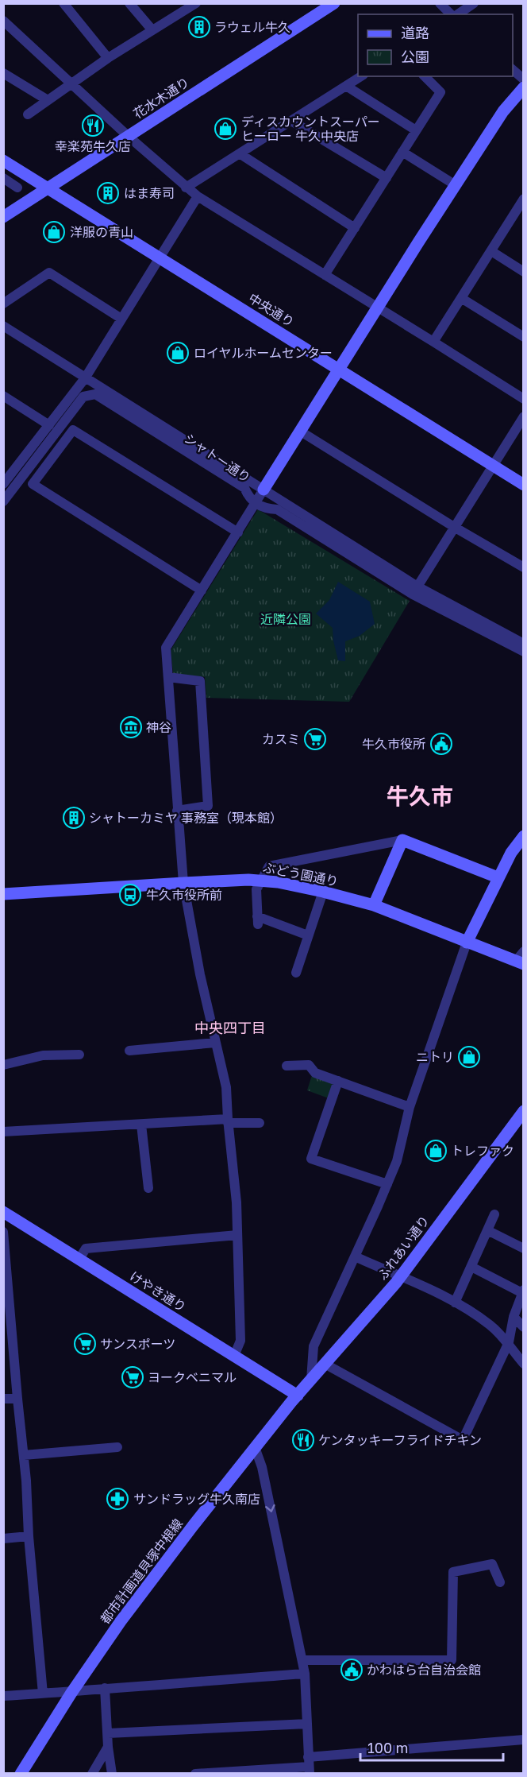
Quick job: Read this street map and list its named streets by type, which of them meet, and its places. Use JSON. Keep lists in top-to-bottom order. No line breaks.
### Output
{"streets":{"street":["花水木通り","中央通り","シャトー通り","ぶどう園通り","ふれあい通り","けやき通り","都市計画道貝塚中根線"]},"crossings":[["花水木通り","中央通り"],["ふれあい通り","けやき通り"],["ふれあい通り","都市計画道貝塚中根線"],["けやき通り","都市計画道貝塚中根線"]],"districts":["牛久市","中央四丁目"],"parks":["近隣公園"],"places":{"building":["ラウェル牛久","はま寿司","シャトーカミヤ 事務室（現本館）"],"restaurant":["幸楽苑牛久店","ケンタッキーフライドチキン"],"shop":["ディスカウントスーパー ヒーロー 牛久中央店","洋服の青山","ロイヤルホームセンター","ニトリ","トレファク"],"museum":["神谷"],"supermarket":["カスミ","サンスポーツ","ヨークベニマル"],"public building":["牛久市役所","かわはら台自治会館"],"bus stop":["牛久市役所前"],"pharmacy":["サンドラッグ牛久南店"]},"legend":["道路","公園"],"scale_bar":"100 m"}
